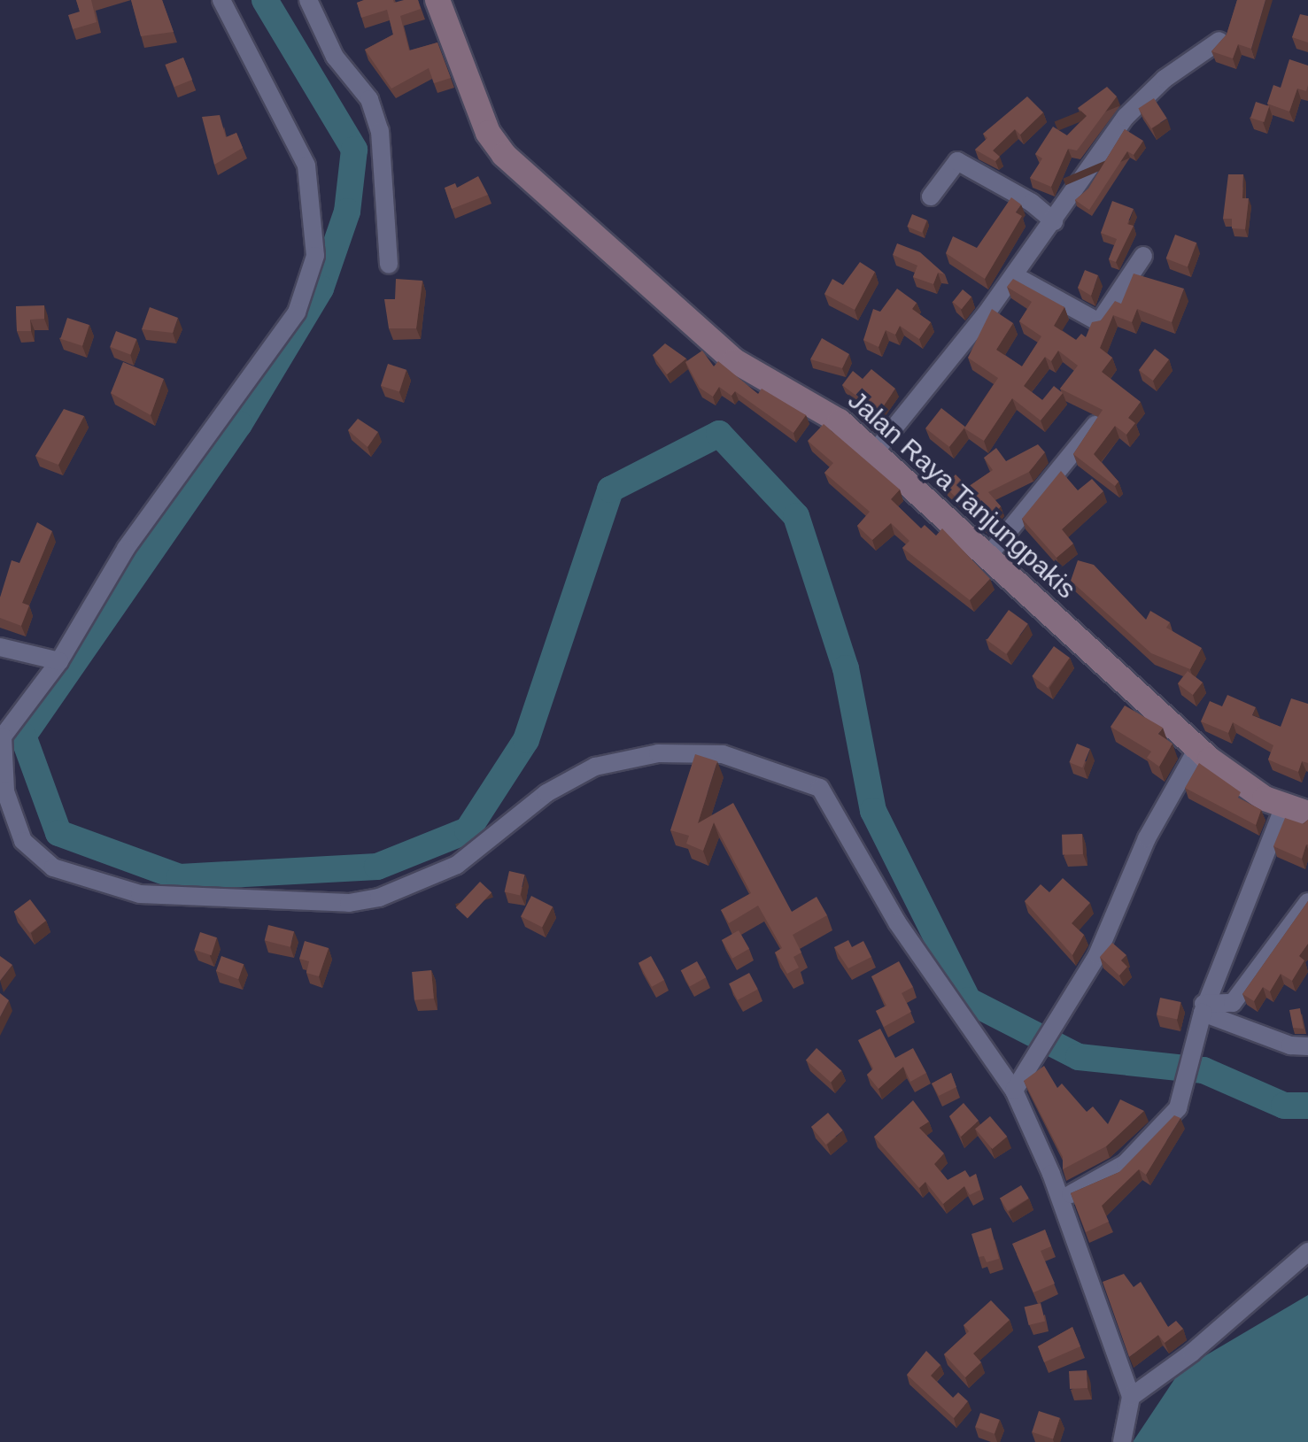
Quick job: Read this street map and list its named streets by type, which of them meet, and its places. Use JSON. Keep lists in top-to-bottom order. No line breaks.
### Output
{"streets":{"street":["Jalan Raya Tanjungpakis"]}}
